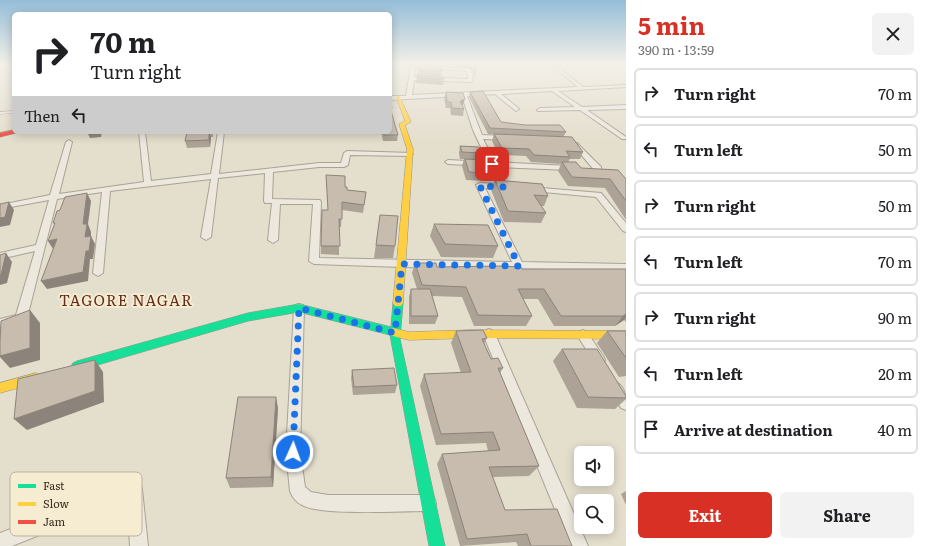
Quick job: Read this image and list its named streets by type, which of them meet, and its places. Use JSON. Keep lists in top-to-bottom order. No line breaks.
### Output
{"districts":["TAGORE NAGAR"],"legend":["Fast","Slow","Jam"],"page":{"heading":["5 min","390 m · 13:59"],"turn":["70 m","Turn right"],"list":[{"name":"Turn right","value":"70 m"},{"name":"Turn left","value":"50 m"},{"name":"Turn right","value":"50 m"},{"name":"Turn left","value":"70 m"},{"name":"Turn right","value":"90 m"},{"name":"Turn left","value":"20 m"},{"name":"Arrive at destination","value":"40 m"}],"then":"Then","buttons":["Exit","Share"]}}
